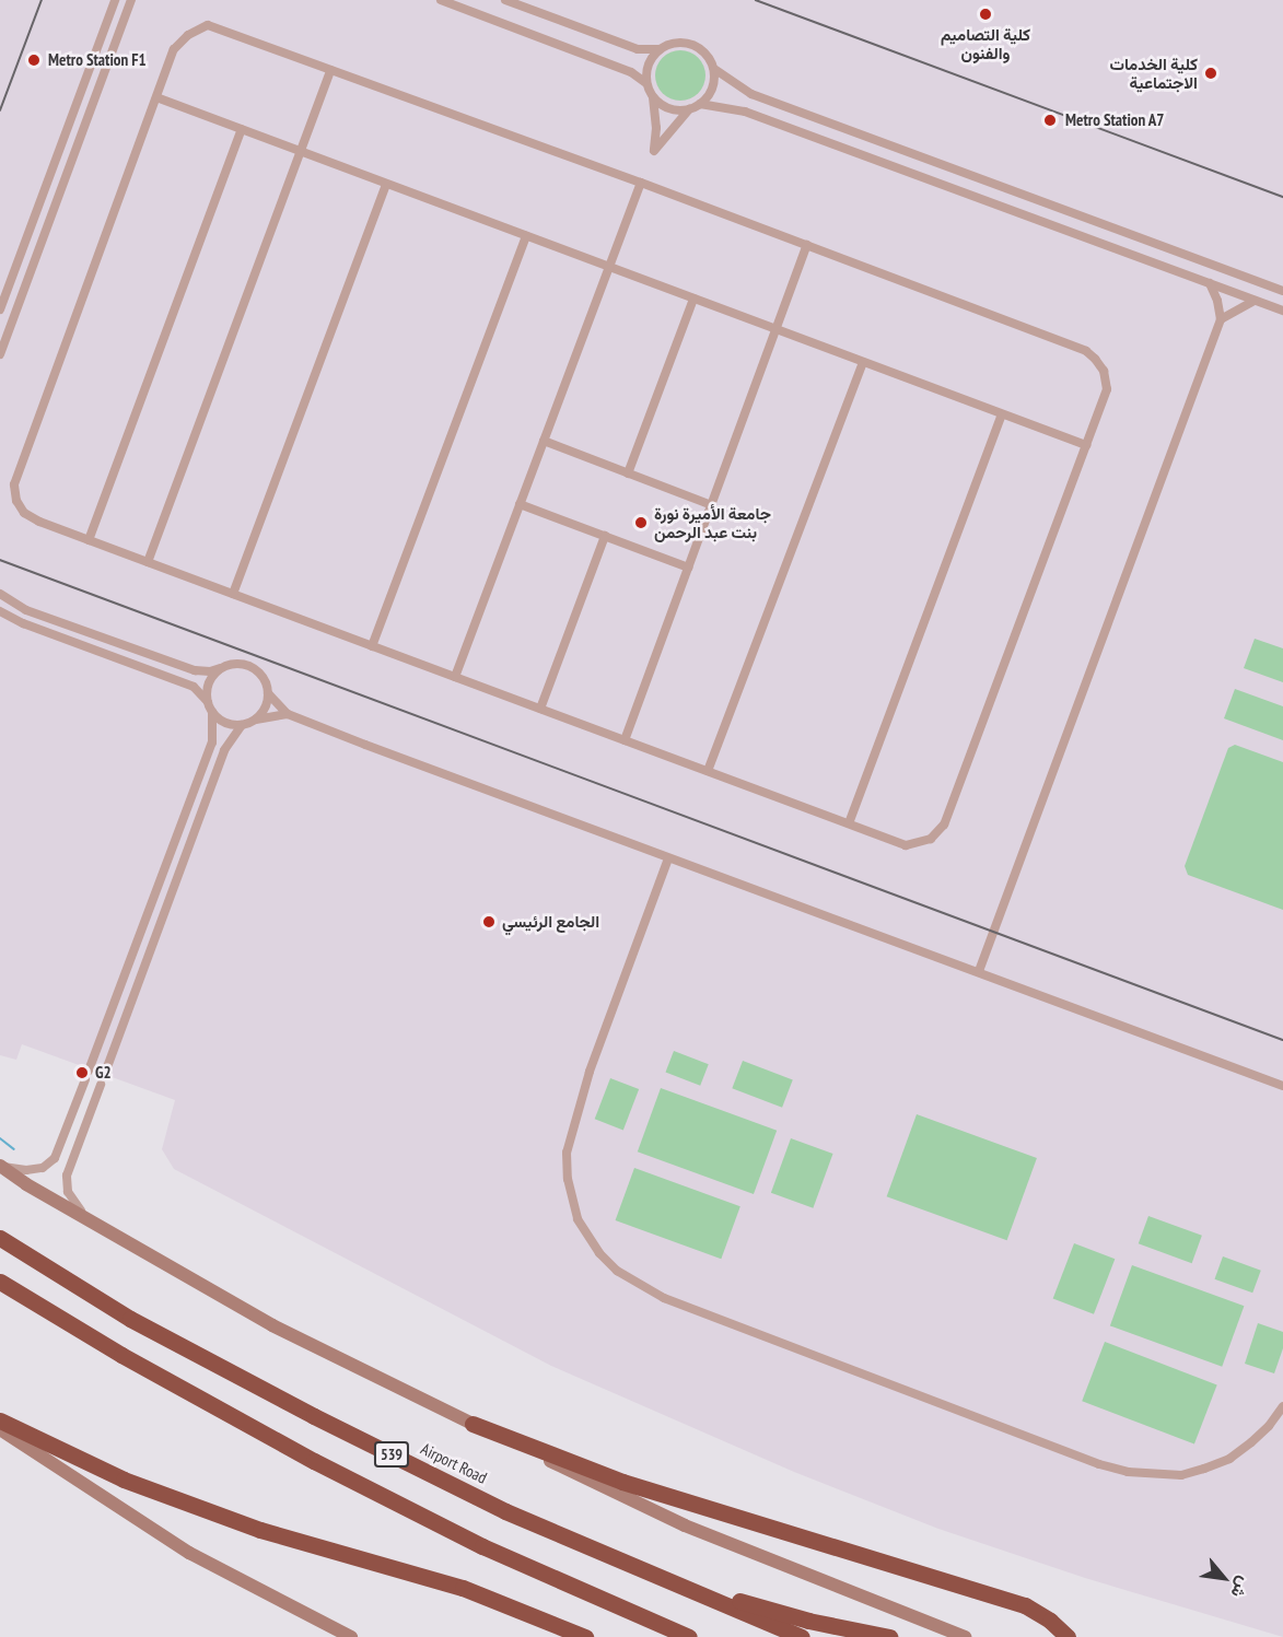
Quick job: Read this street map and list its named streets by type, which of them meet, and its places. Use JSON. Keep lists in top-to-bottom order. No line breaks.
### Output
{"streets":{"highway":["539","Airport Road"]},"places":["كلية التصاميم والفنون","Metro Station F1","كلية الخدمات الاجتماعية","Metro Station A7","جامعة الأميرة نورة بنت عبد الرحمن","الجامع الرئيسي","G2"],"north":"bottom right"}
